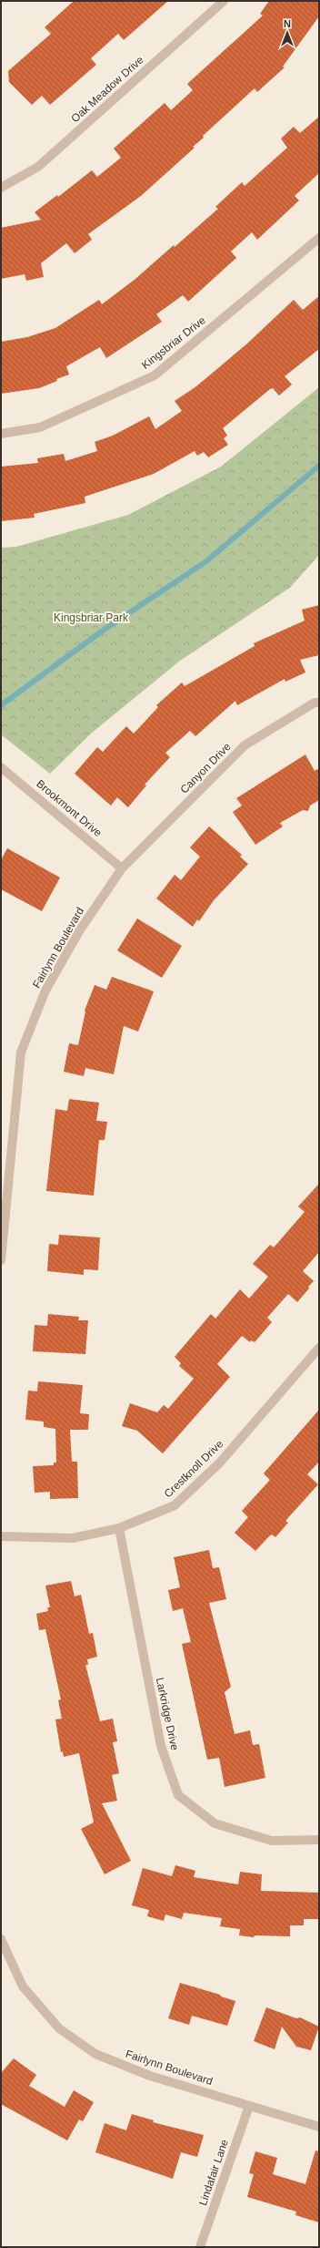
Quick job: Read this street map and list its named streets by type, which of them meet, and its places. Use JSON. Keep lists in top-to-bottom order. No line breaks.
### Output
{"streets":{"street":["Oak Meadow Drive","Kingsbriar Drive","Canyon Drive","Brookmont Drive","Fairlynn Boulevard","Crestknoll Drive","Larkridge Drive","Lindafair Lane"]},"crossings":[["Canyon Drive","Brookmont Drive"],["Canyon Drive","Fairlynn Boulevard"],["Brookmont Drive","Fairlynn Boulevard"],["Fairlynn Boulevard","Lindafair Lane"],["Crestknoll Drive","Larkridge Drive"]],"parks":["Kingsbriar Park"],"north":"top"}
